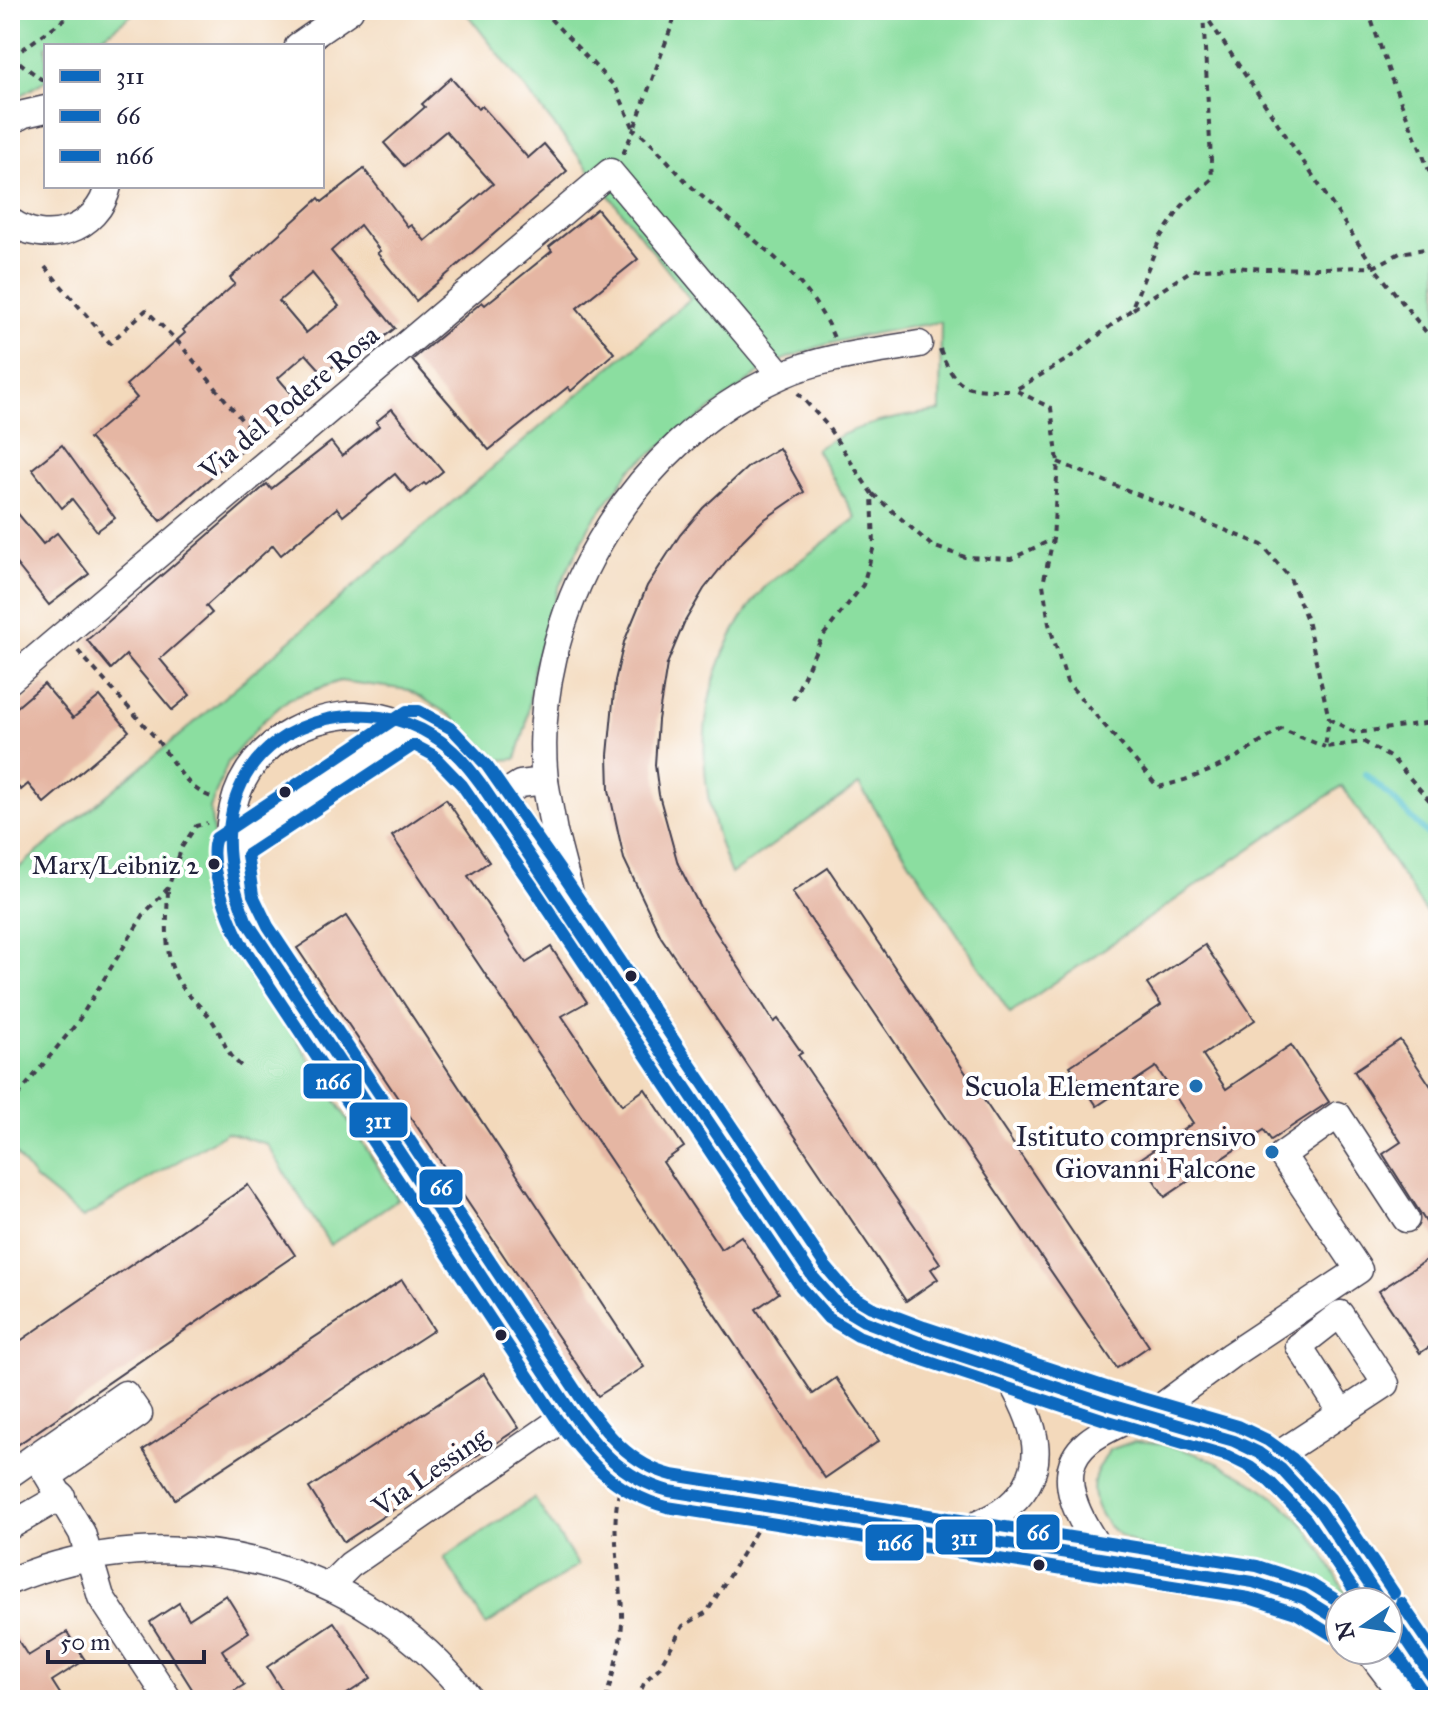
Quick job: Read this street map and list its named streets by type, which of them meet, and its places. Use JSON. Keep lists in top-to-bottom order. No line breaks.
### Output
{"streets":{"street":["Via del Podere Rosa","Via Lessing"]},"places":["Marx/Leibniz 2","Scuola Elementare","Istituto comprensivo Giovanni Falcone"],"lines":["transit line n66","transit line 311","transit line 66"],"legend":["311","66","n66"],"scale_bar":"50 m","north":"left"}
